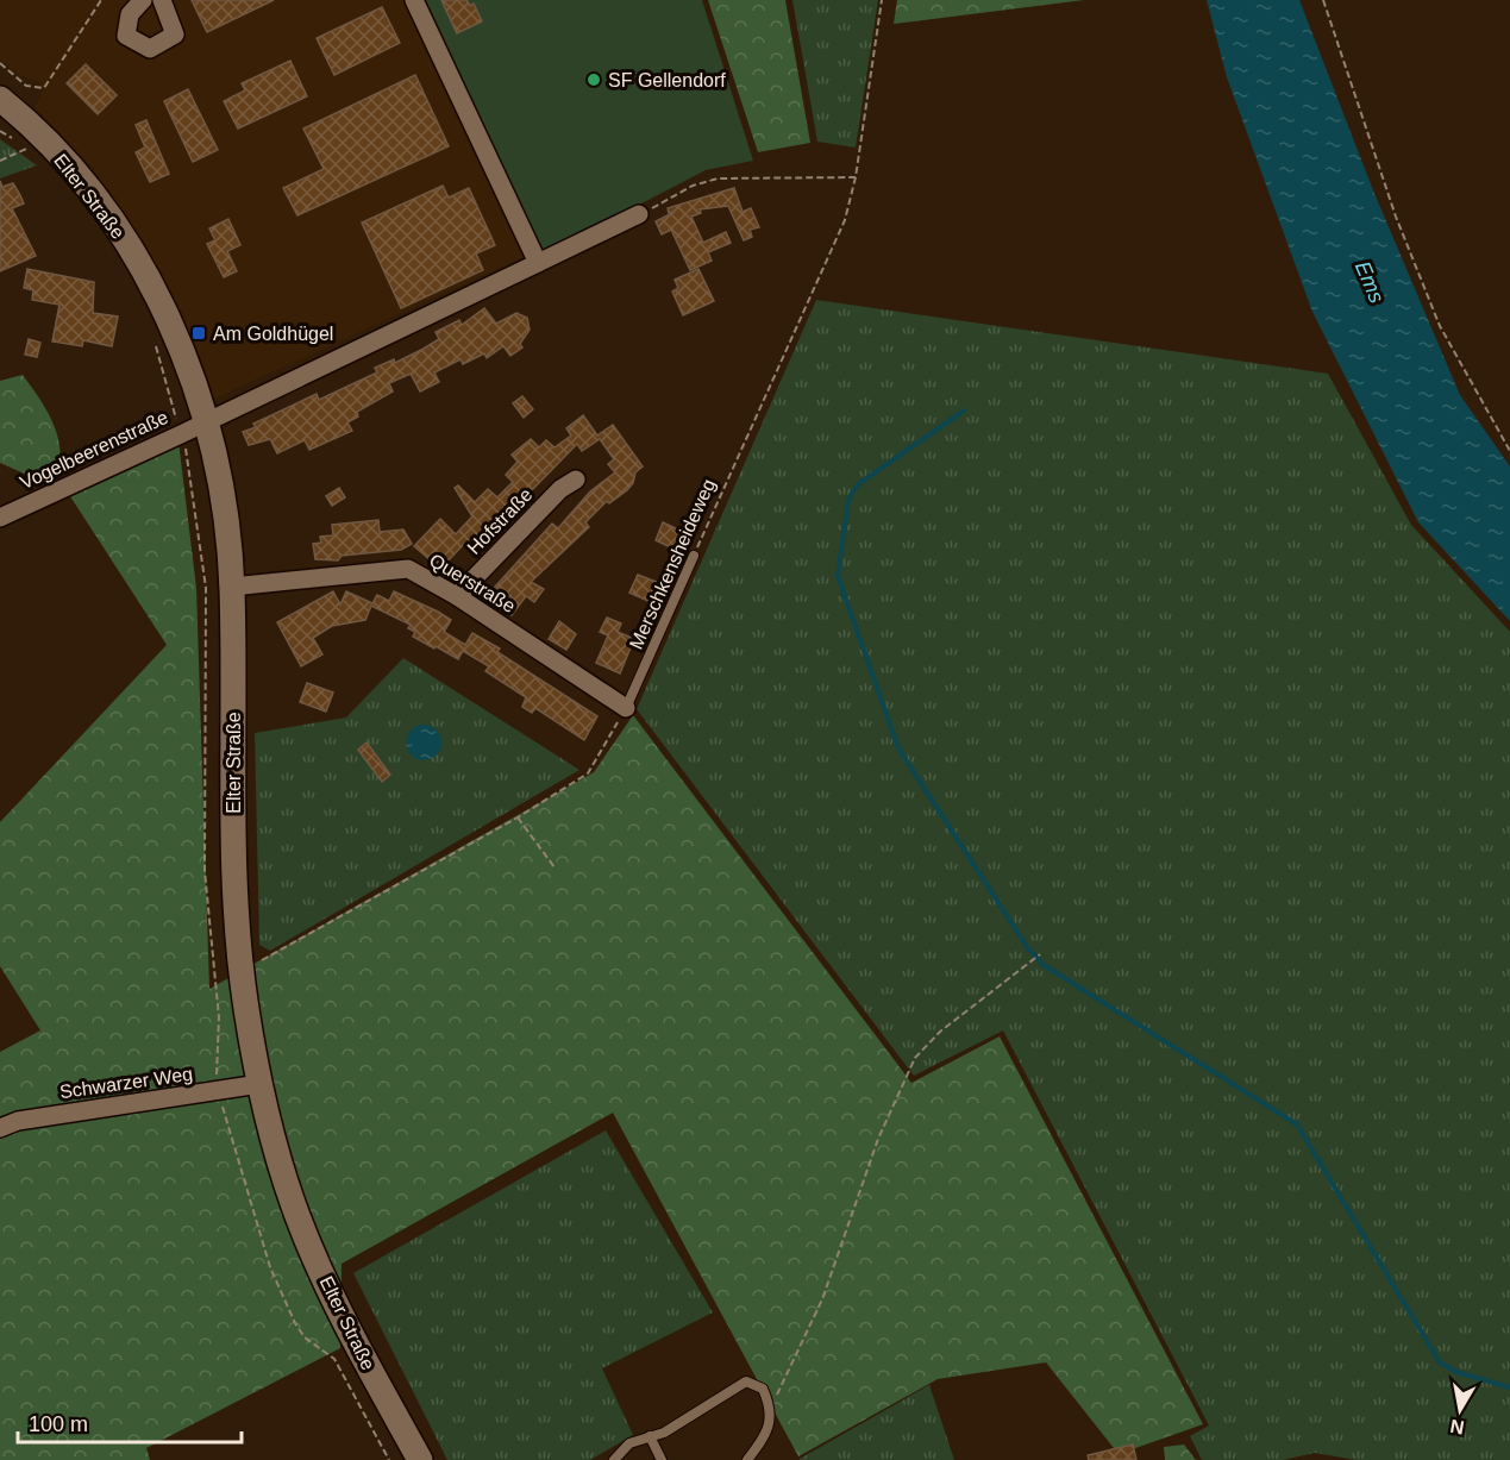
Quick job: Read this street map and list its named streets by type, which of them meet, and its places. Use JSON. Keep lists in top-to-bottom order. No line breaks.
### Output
{"streets":{"main road":["Elter Straße"],"street":["Vogelbeerenstraße","Hofstraße","Querstraße","Schwarzer Weg"],"lane":["Merschkensheideweg"]},"crossings":[["Elter Straße","Vogelbeerenstraße"],["Elter Straße","Querstraße"],["Elter Straße","Schwarzer Weg"],["Hofstraße","Querstraße"],["Merschkensheideweg","Querstraße"]],"water":["Ems"],"places":{"other":["SF Gellendorf"],"transit":["Am Goldhügel"]},"scale_bar":"100 m","north":"bottom"}
